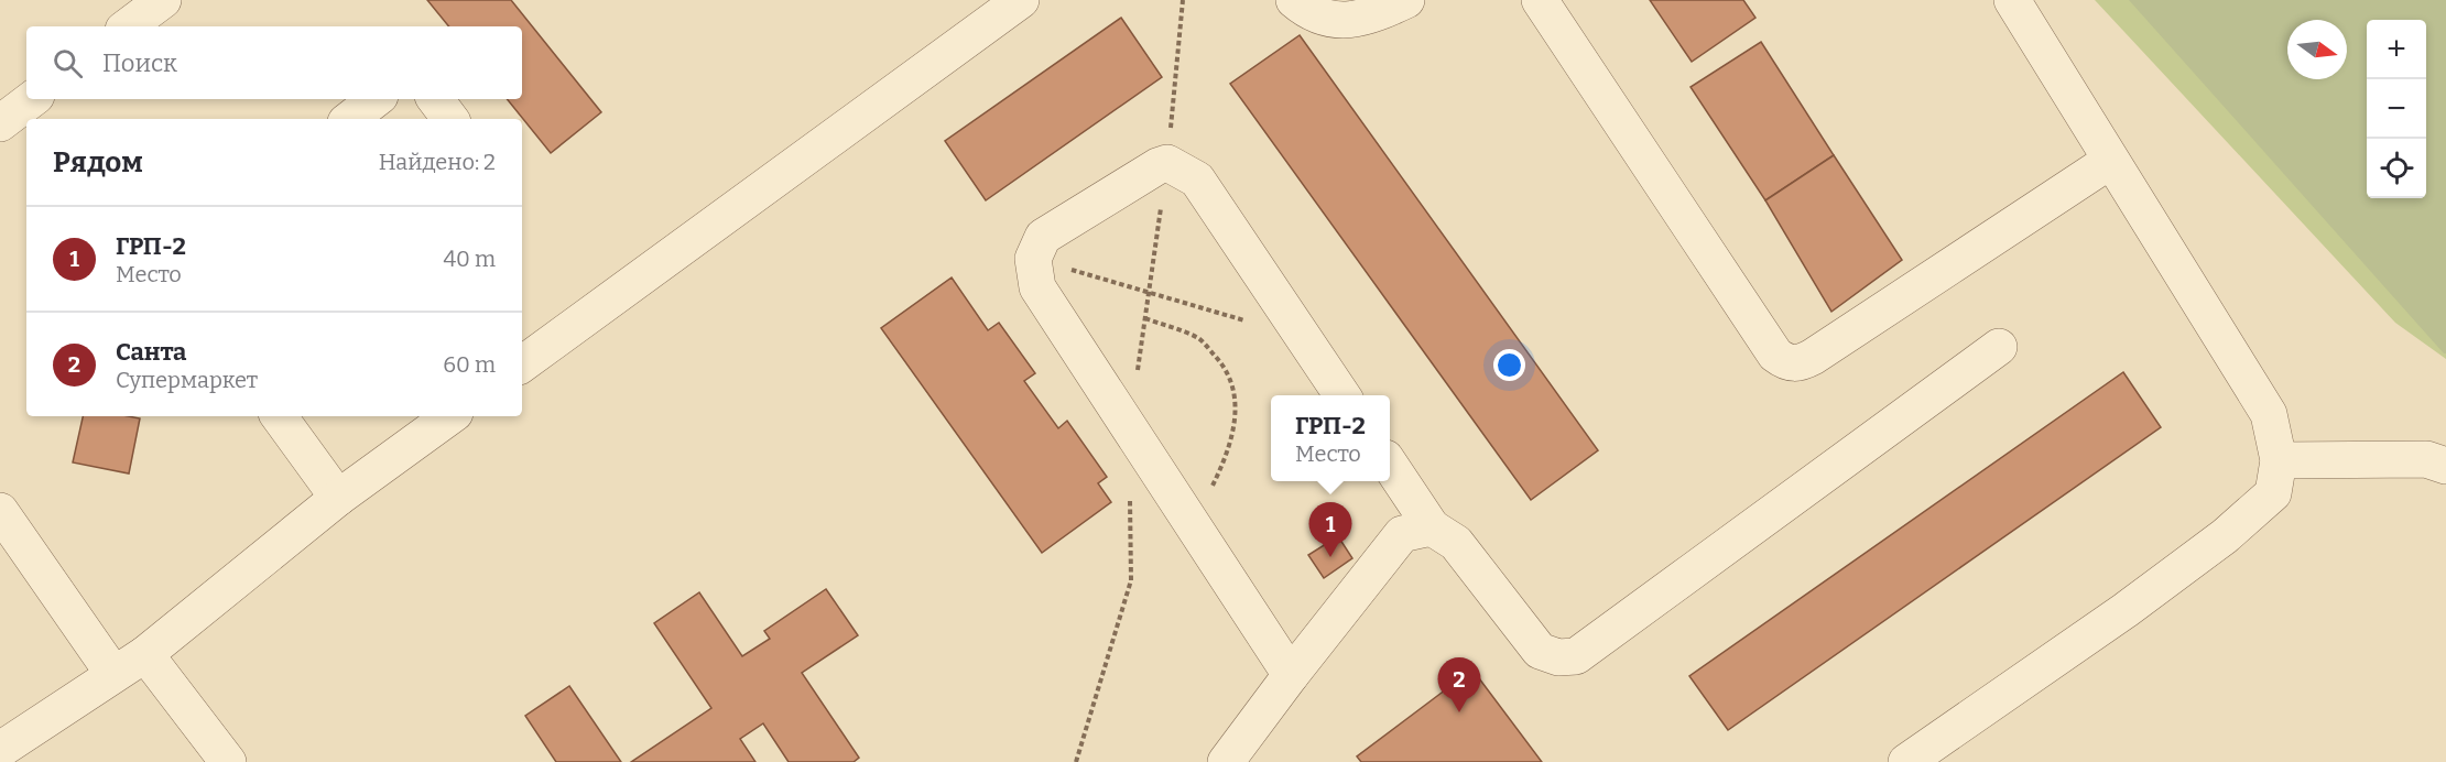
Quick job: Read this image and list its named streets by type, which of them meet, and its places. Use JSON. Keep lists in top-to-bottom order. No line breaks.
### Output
{"north":"right","page":{"map_buttons":["+","−"],"search":"Поиск","heading":["Рядом","Найдено: 2"],"list":[{"mark":"1","name":"ГРП-2","note":"Место","value":"40 m"},{"mark":"2","name":"Санта","note":"Супермаркет","value":"60 m"}],"popup":["ГРП-2","Место"],"pins":["1","2"]}}
